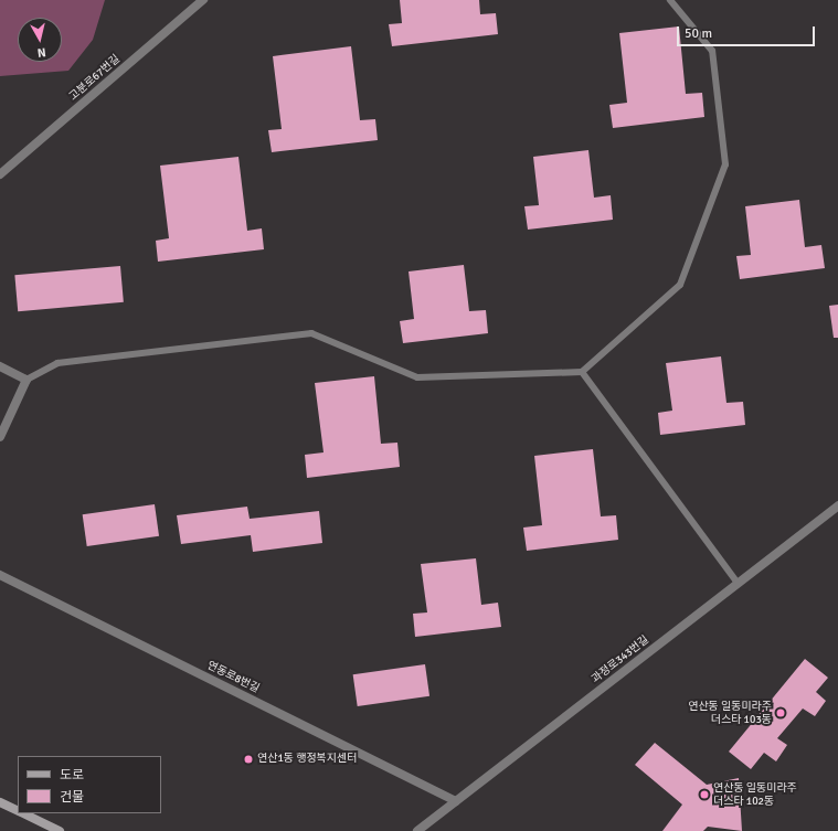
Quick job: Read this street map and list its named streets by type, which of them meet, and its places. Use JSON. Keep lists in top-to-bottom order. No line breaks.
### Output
{"streets":{"street":["고분로67번길","과정로343번길","연동로8번길"]},"crossings":[["과정로343번길","연동로8번길"]],"places":["연산동 일동미라주 더스타 103동","연산1동 행정복지센터","연산동 일동미라주 더스타 102동"],"legend":["도로","건물"],"scale_bar":"50 m","north":"bottom"}
